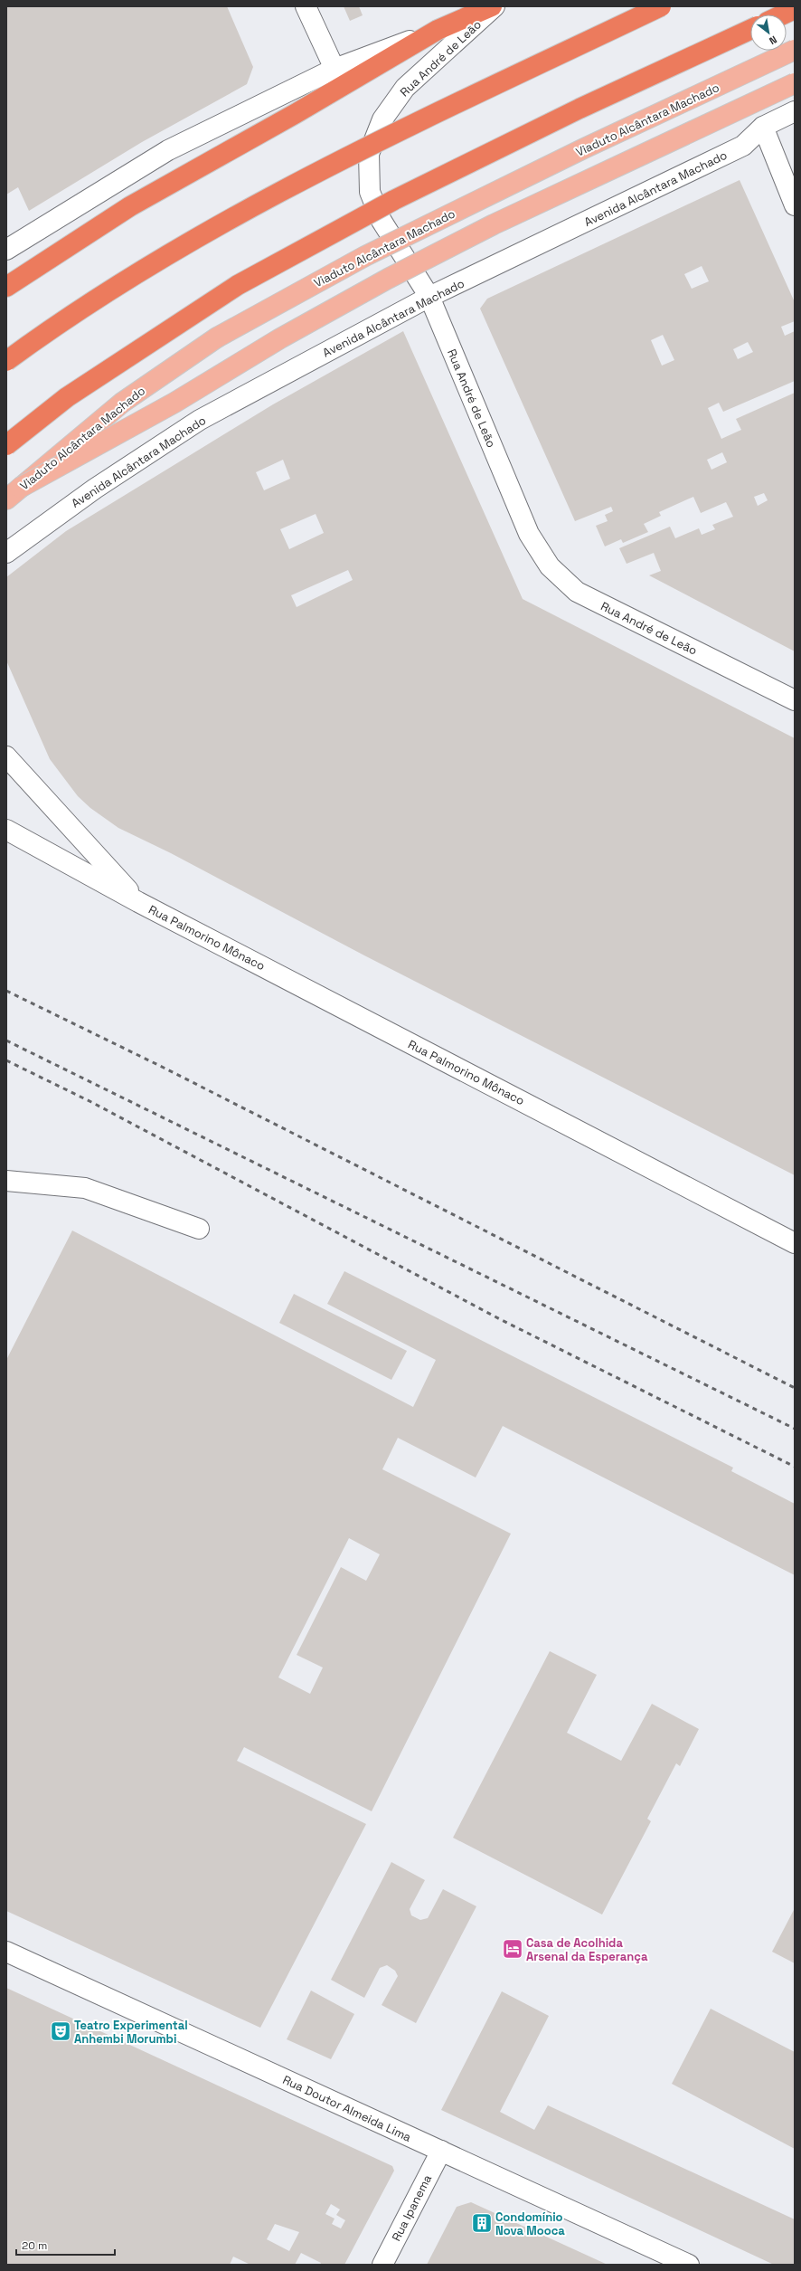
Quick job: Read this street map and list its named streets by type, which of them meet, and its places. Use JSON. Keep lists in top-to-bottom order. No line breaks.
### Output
{"streets":{"main road":["Viaduto Alcântara Machado"],"street":["Rua André de Leão","Avenida Alcântara Machado","Rua Palmorino Mônaco","Rua Doutor Almeida Lima","Rua Ipanema"]},"crossings":[["Rua André de Leão","Avenida Alcântara Machado"],["Rua Doutor Almeida Lima","Rua Ipanema"]],"places":{"hotel":["Casa de Acolhida Arsenal da Esperança"],"theatre":["Teatro Experimental Anhembi Morumbi"],"building":["Condomínio Nova Mooca"]},"scale_bar":"20 m","north":"bottom right"}
